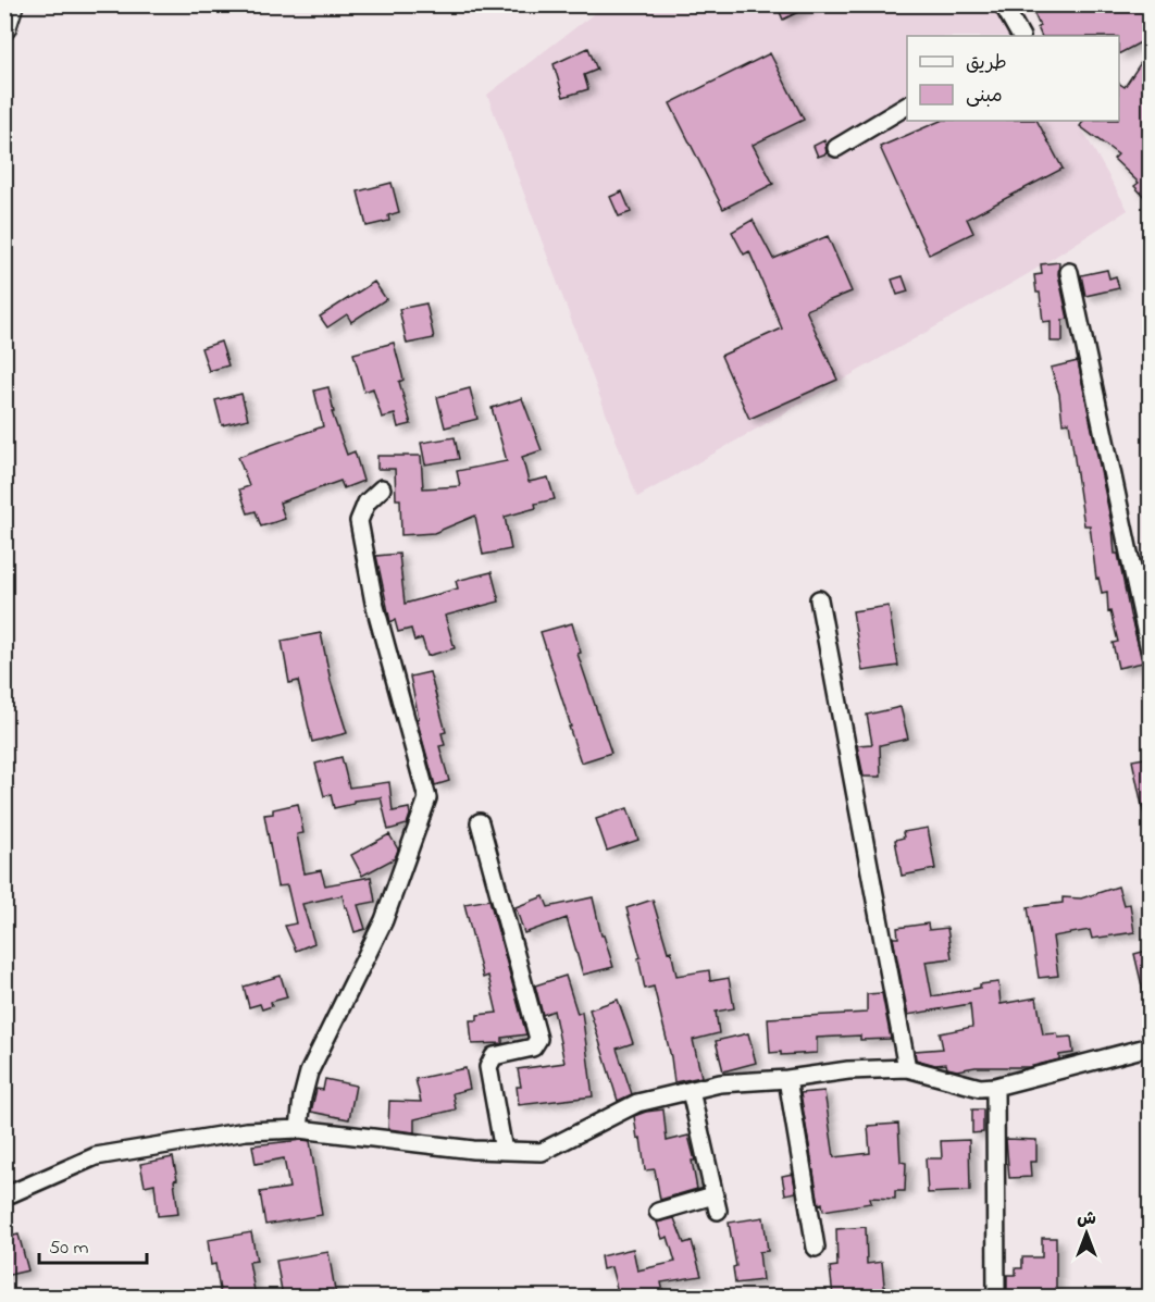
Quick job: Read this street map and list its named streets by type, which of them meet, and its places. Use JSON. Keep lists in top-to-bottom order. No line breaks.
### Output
{"legend":["طريق","مبنى"],"scale_bar":"50 m","north":"top"}
